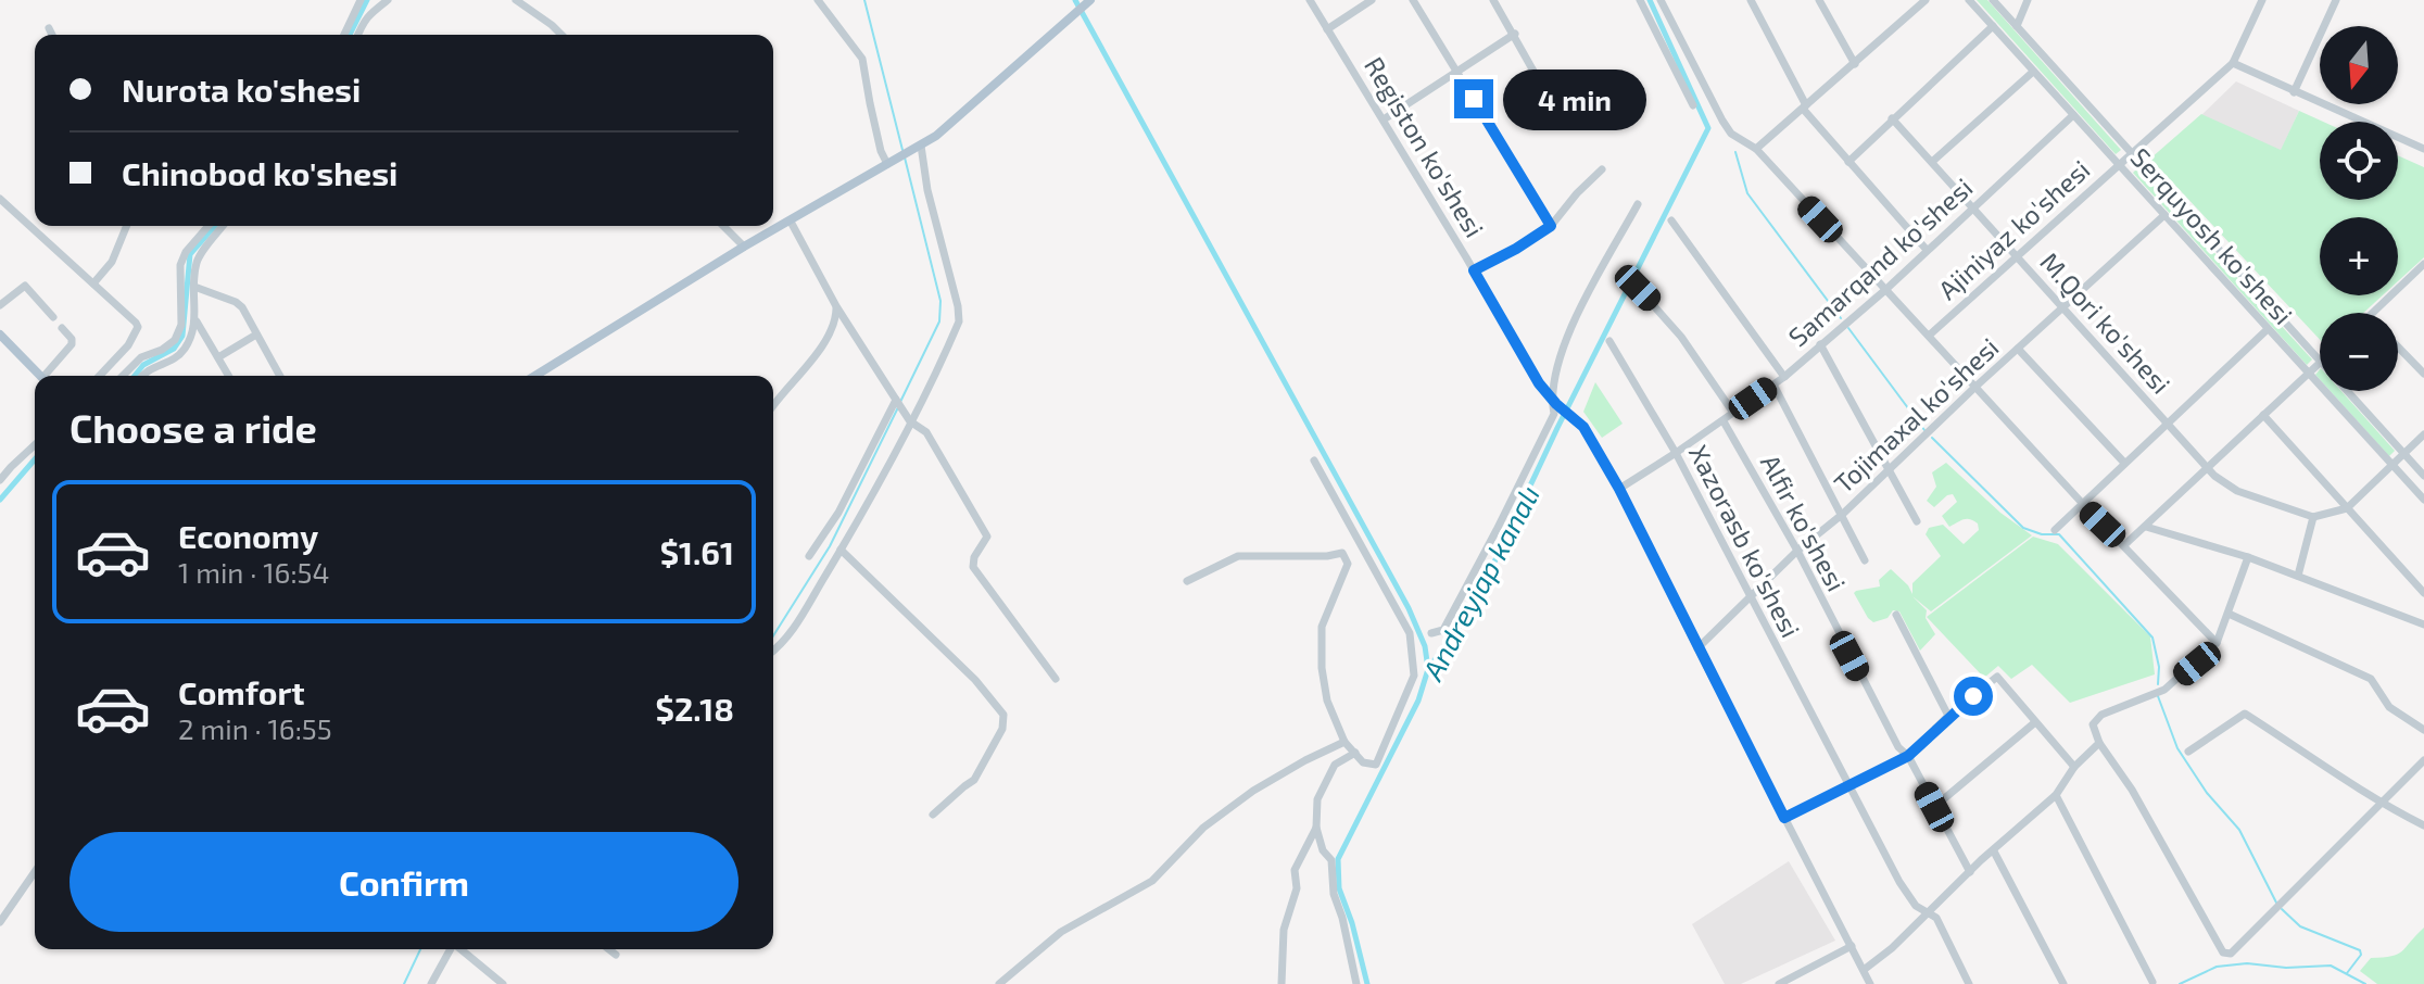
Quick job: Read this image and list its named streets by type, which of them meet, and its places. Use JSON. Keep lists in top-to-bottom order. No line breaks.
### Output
{"streets":{"street":["Registon ko'shesi","Ajiniyaz ko'shesi","Serquyosh ko'shesi","Samarqand ko'shesi","M.Qori ko'shesi","Tojimaxal ko'shesi","Alfir ko'shesi","Xazorasb ko'shesi"]},"crossings":[["Registon ko'shesi","Samarqand ko'shesi"],["Ajiniyaz ko'shesi","Serquyosh ko'shesi"],["Ajiniyaz ko'shesi","M.Qori ko'shesi"],["Serquyosh ko'shesi","Samarqand ko'shesi"],["Serquyosh ko'shesi","Tojimaxal ko'shesi"],["Samarqand ko'shesi","M.Qori ko'shesi"],["Samarqand ko'shesi","Alfir ko'shesi"],["Samarqand ko'shesi","Xazorasb ko'shesi"],["M.Qori ko'shesi","Tojimaxal ko'shesi"],["Tojimaxal ko'shesi","Alfir ko'shesi"],["Tojimaxal ko'shesi","Xazorasb ko'shesi"]],"water":["Andreyjap kanalı"],"north":"bottom","page":{"map_buttons":["+","−"],"banner":["Nurota ko'shesi","Chinobod ko'shesi"],"bubble":"4 min","heading":"Choose a ride","list":[{"name":"Economy","note":"1 min · 16:54","value":"$1.61"},{"name":"Comfort","note":"2 min · 16:55","value":"$2.18"}],"buttons":"Confirm"}}
